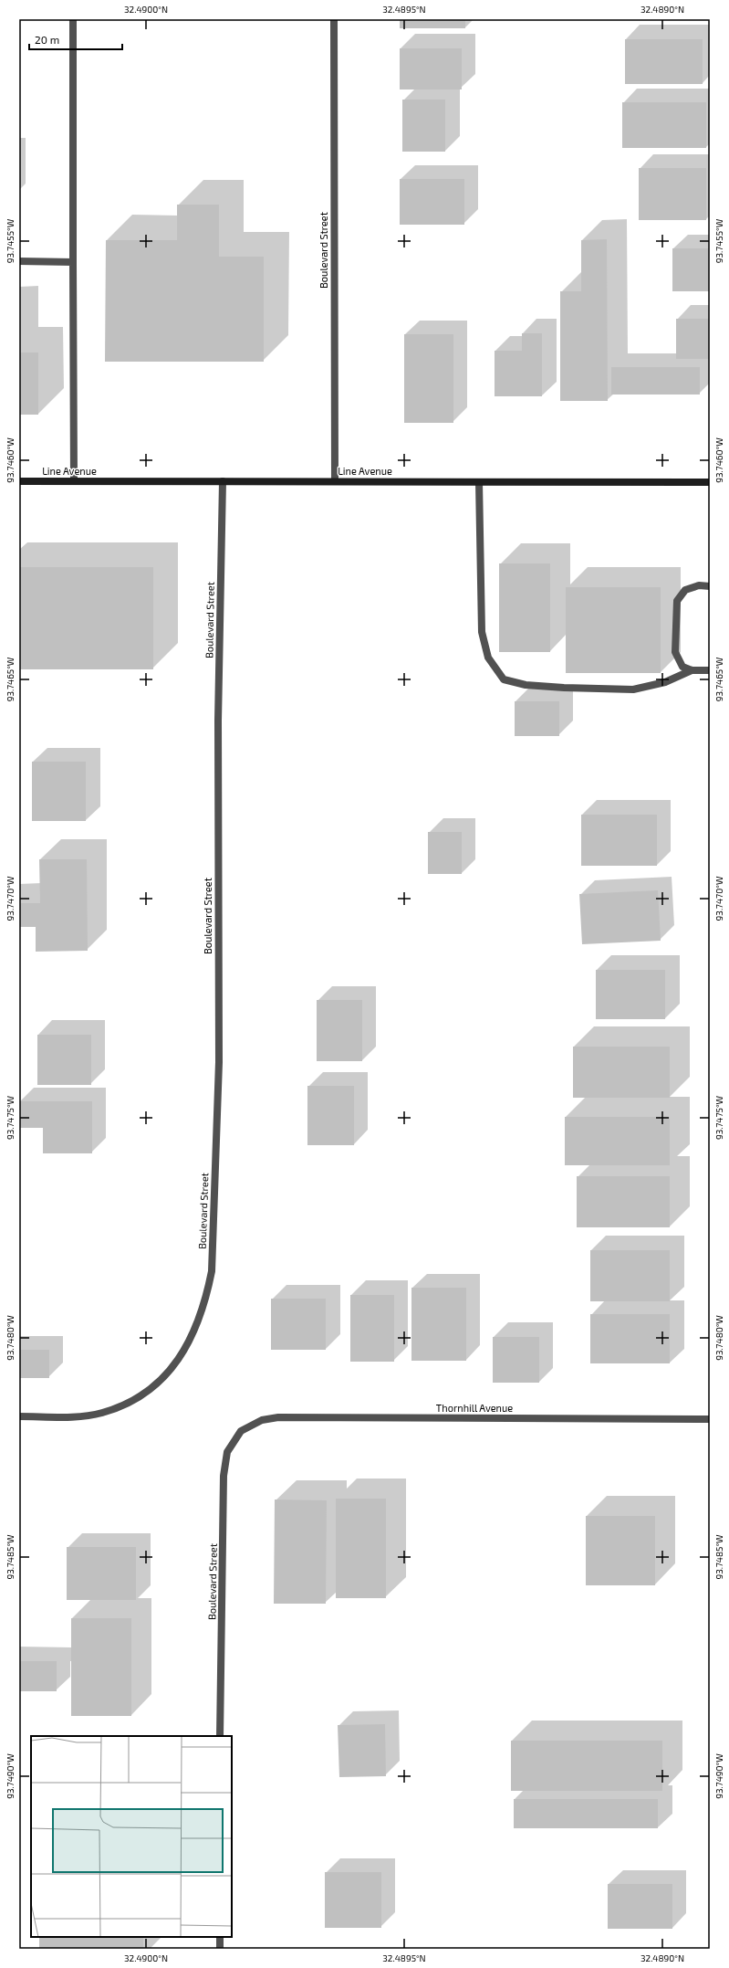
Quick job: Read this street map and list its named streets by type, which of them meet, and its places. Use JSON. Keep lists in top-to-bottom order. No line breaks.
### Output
{"streets":{"main road":["Line Avenue"],"street":["Boulevard Street","Thornhill Avenue"]},"crossings":[["Boulevard Street","Line Avenue"],["Boulevard Street","Thornhill Avenue"]],"scale_bar":"20 m","coordinates":["32.4900°N","32.4895°N","32.4890°N","93.7455°W","93.7460°W","93.7465°W","93.7470°W","93.7475°W","93.7480°W","93.7485°W","93.7490°W"]}
